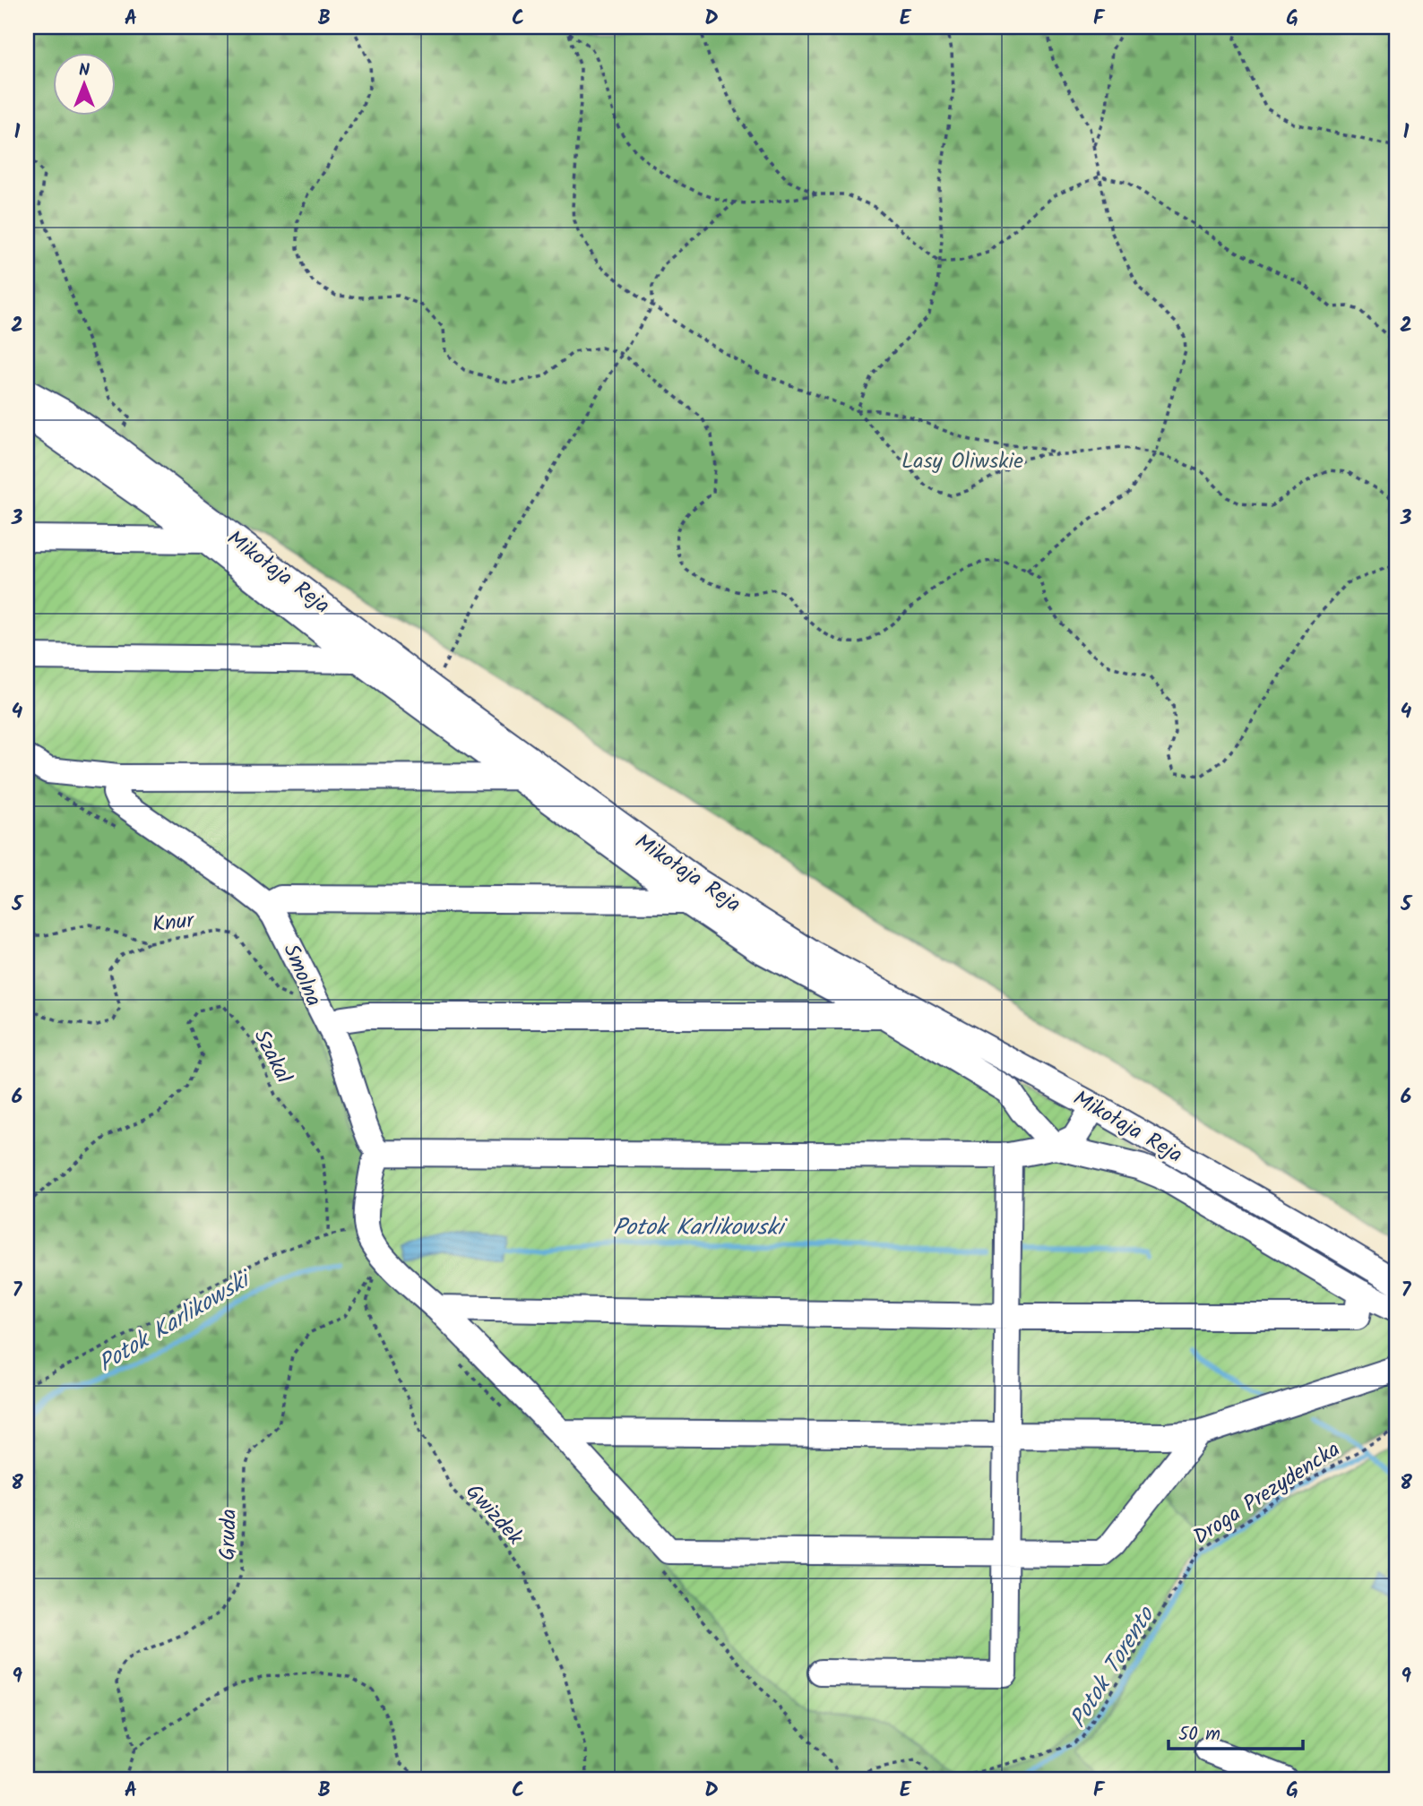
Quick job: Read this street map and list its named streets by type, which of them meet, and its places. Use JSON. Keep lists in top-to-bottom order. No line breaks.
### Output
{"streets":{"street":["Mikołaja Reja"],"path":["Knur","Smolna","Szakal","Droga Prezydencka","Gwizdek","Gruda"]},"crossings":[["Knur","Smolna"],["Gwizdek","Gruda"]],"water":["Potok Karlikowski","Potok Torento"],"parks":["Lasy Oliwskie"],"scale_bar":"50 m","north":"top","grid":{"columns":["A","B","C","D","E","F","G"],"rows":["1","2","3","4","5","6","7","8","9"]}}
